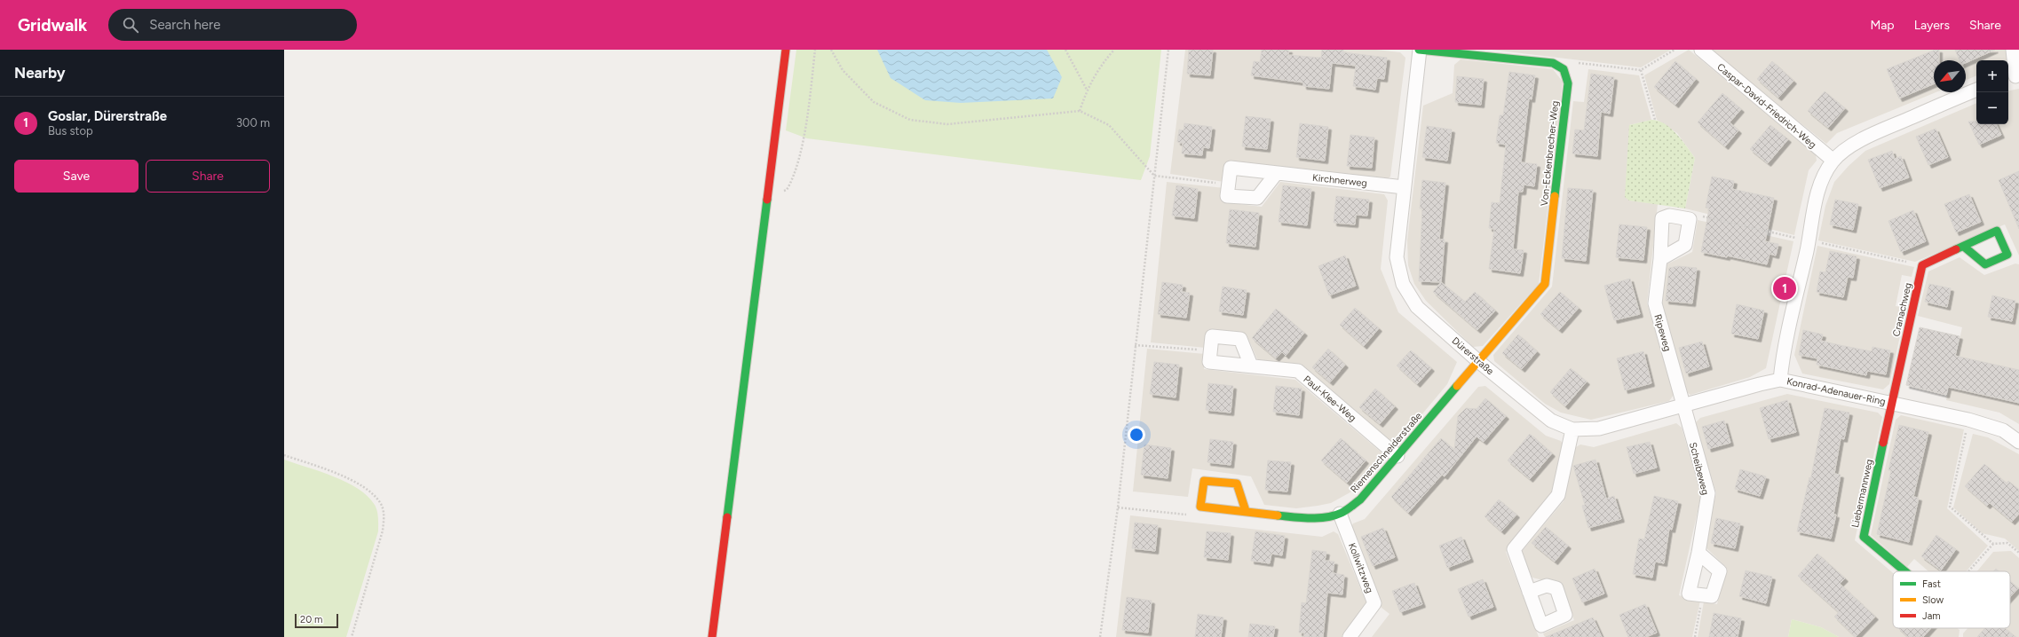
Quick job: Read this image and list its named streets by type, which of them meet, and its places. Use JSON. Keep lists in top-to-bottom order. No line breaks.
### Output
{"streets":{"street":["Caspar-David-Friedrich-Weg","Von-Eckenbrecher-Weg","Kirchnerweg","Cranachweg","Ripeweg","Dürerstraße","Konrad-Adenauer-Ring","Paul-Klee-Weg","Riemenschneiderstraße","Scheibeweg","Liebermannweg","Kollwitzweg"]},"crossings":[["Caspar-David-Friedrich-Weg","Konrad-Adenauer-Ring"],["Von-Eckenbrecher-Weg","Dürerstraße"],["Von-Eckenbrecher-Weg","Riemenschneiderstraße"],["Kirchnerweg","Dürerstraße"],["Cranachweg","Konrad-Adenauer-Ring"],["Cranachweg","Liebermannweg"],["Ripeweg","Dürerstraße"],["Ripeweg","Scheibeweg"],["Dürerstraße","Konrad-Adenauer-Ring"],["Dürerstraße","Riemenschneiderstraße"],["Dürerstraße","Scheibeweg"],["Konrad-Adenauer-Ring","Liebermannweg"],["Paul-Klee-Weg","Riemenschneiderstraße"],["Riemenschneiderstraße","Kollwitzweg"]],"legend":["Fast","Slow","Jam"],"scale_bar":"20 m","north":"bottom left","page":{"header":"Gridwalk","search":"Search here","nav":["Map","Layers","Share"],"heading":"Nearby","map_buttons":["+","−"],"list":[{"mark":"1","name":"Goslar, Dürerstraße","note":"Bus stop","value":"300 m"}],"buttons":["Save","Share"],"pins":"1","scale":"20 m"}}
